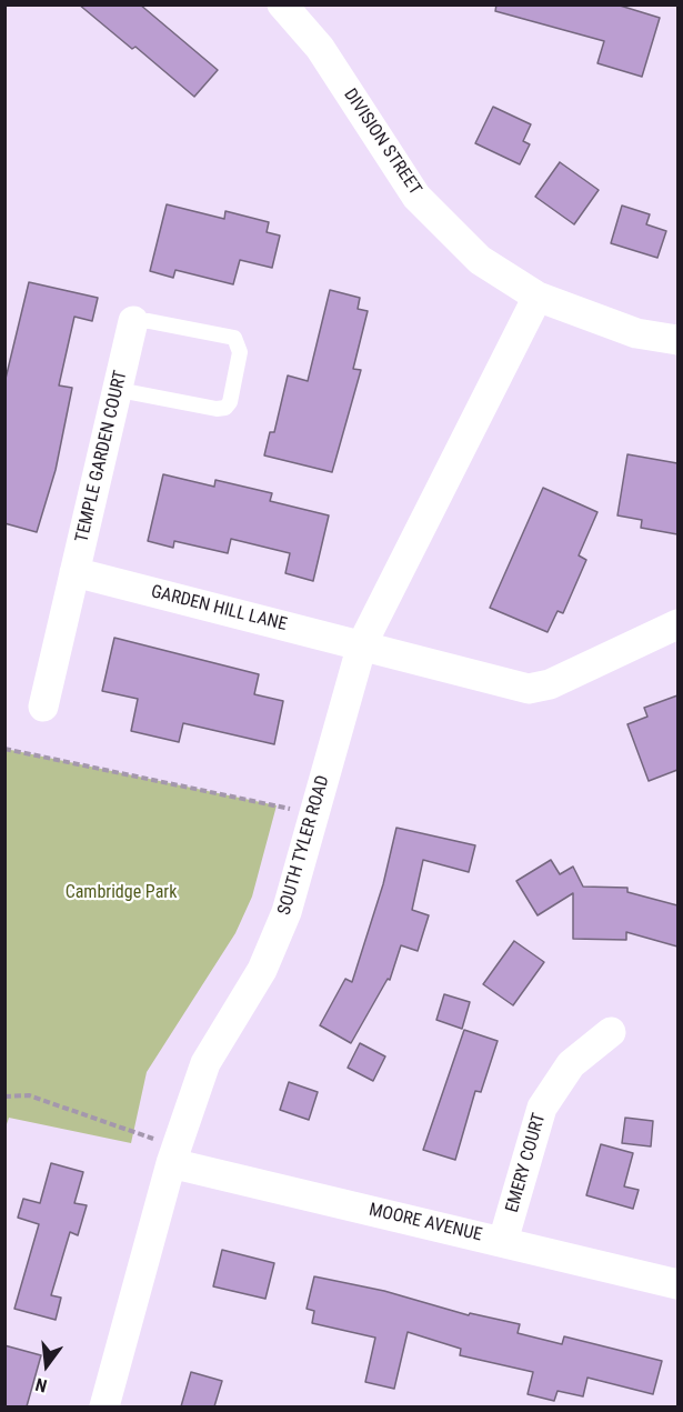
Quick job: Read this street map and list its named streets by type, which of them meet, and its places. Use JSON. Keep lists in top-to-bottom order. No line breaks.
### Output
{"streets":{"street":["DIVISION STREET","TEMPLE GARDEN COURT","GARDEN HILL LANE","SOUTH TYLER ROAD","EMERY COURT","MOORE AVENUE"]},"crossings":[["DIVISION STREET","SOUTH TYLER ROAD"],["TEMPLE GARDEN COURT","GARDEN HILL LANE"],["GARDEN HILL LANE","SOUTH TYLER ROAD"],["SOUTH TYLER ROAD","MOORE AVENUE"],["EMERY COURT","MOORE AVENUE"]],"parks":["Cambridge Park"],"north":"bottom"}
